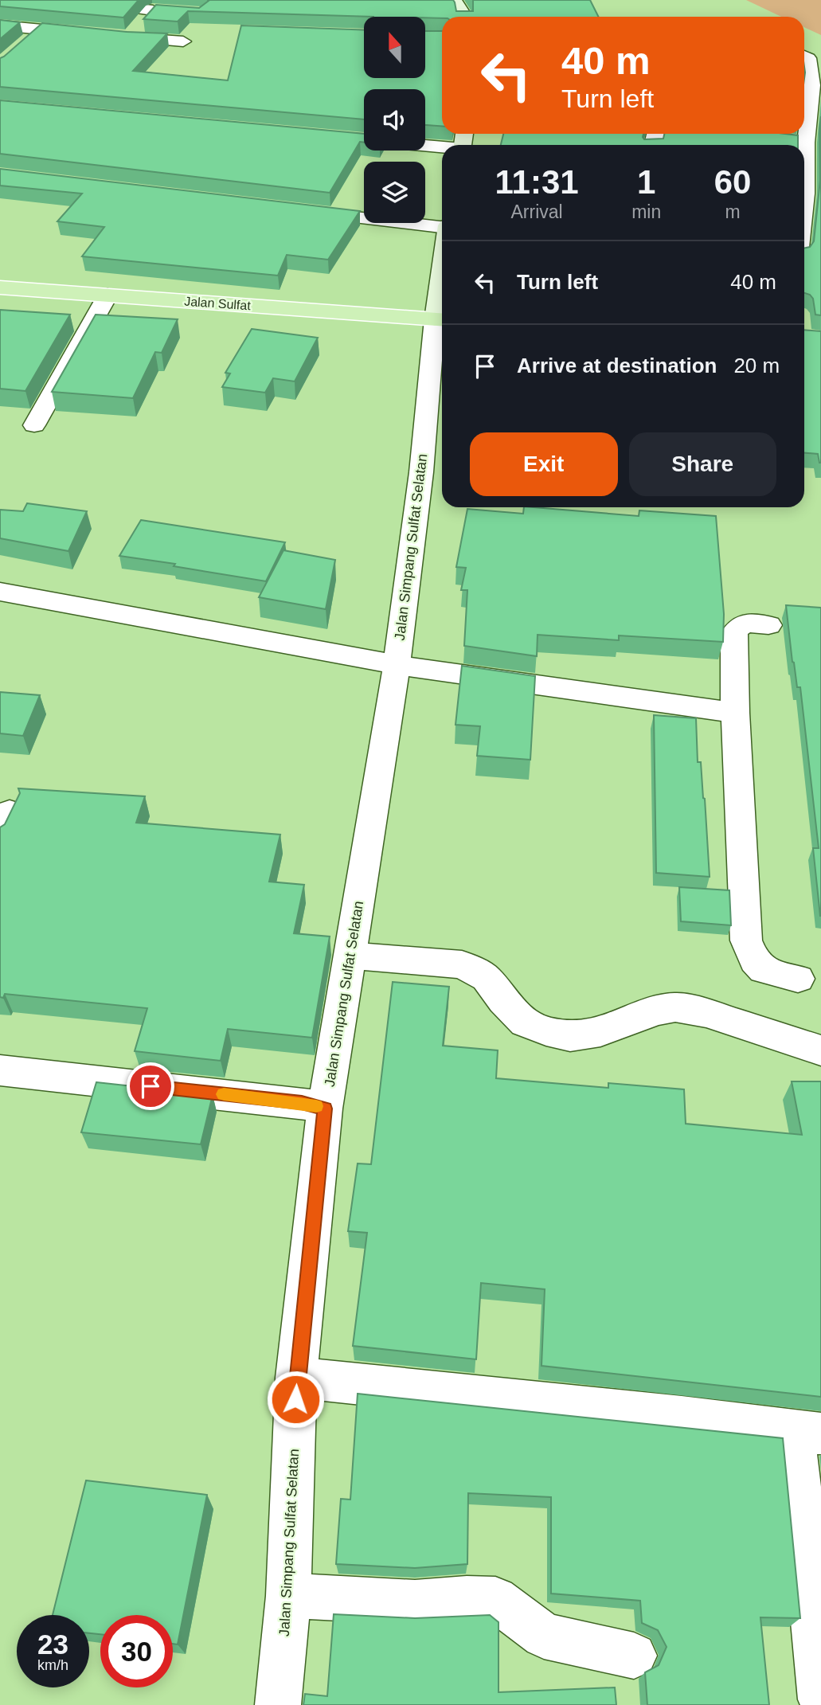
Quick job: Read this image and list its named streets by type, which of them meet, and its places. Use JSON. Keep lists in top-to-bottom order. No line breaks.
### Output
{"streets":{"main road":["Jalan Sulfat"],"street":["Jalan Simpang Sulfat Selatan"]},"crossings":[["Jalan Sulfat","Jalan Simpang Sulfat Selatan"]],"north":"top","page":{"turn":["40 m","Turn left"],"eta":["11:31","Arrival","1","min","60","m"],"list":[{"name":"Turn left","value":"40 m"},{"name":"Arrive at destination","value":"20 m"}],"buttons":["Exit","Share"],"speed":"23 km/h","limit":"30"}}
